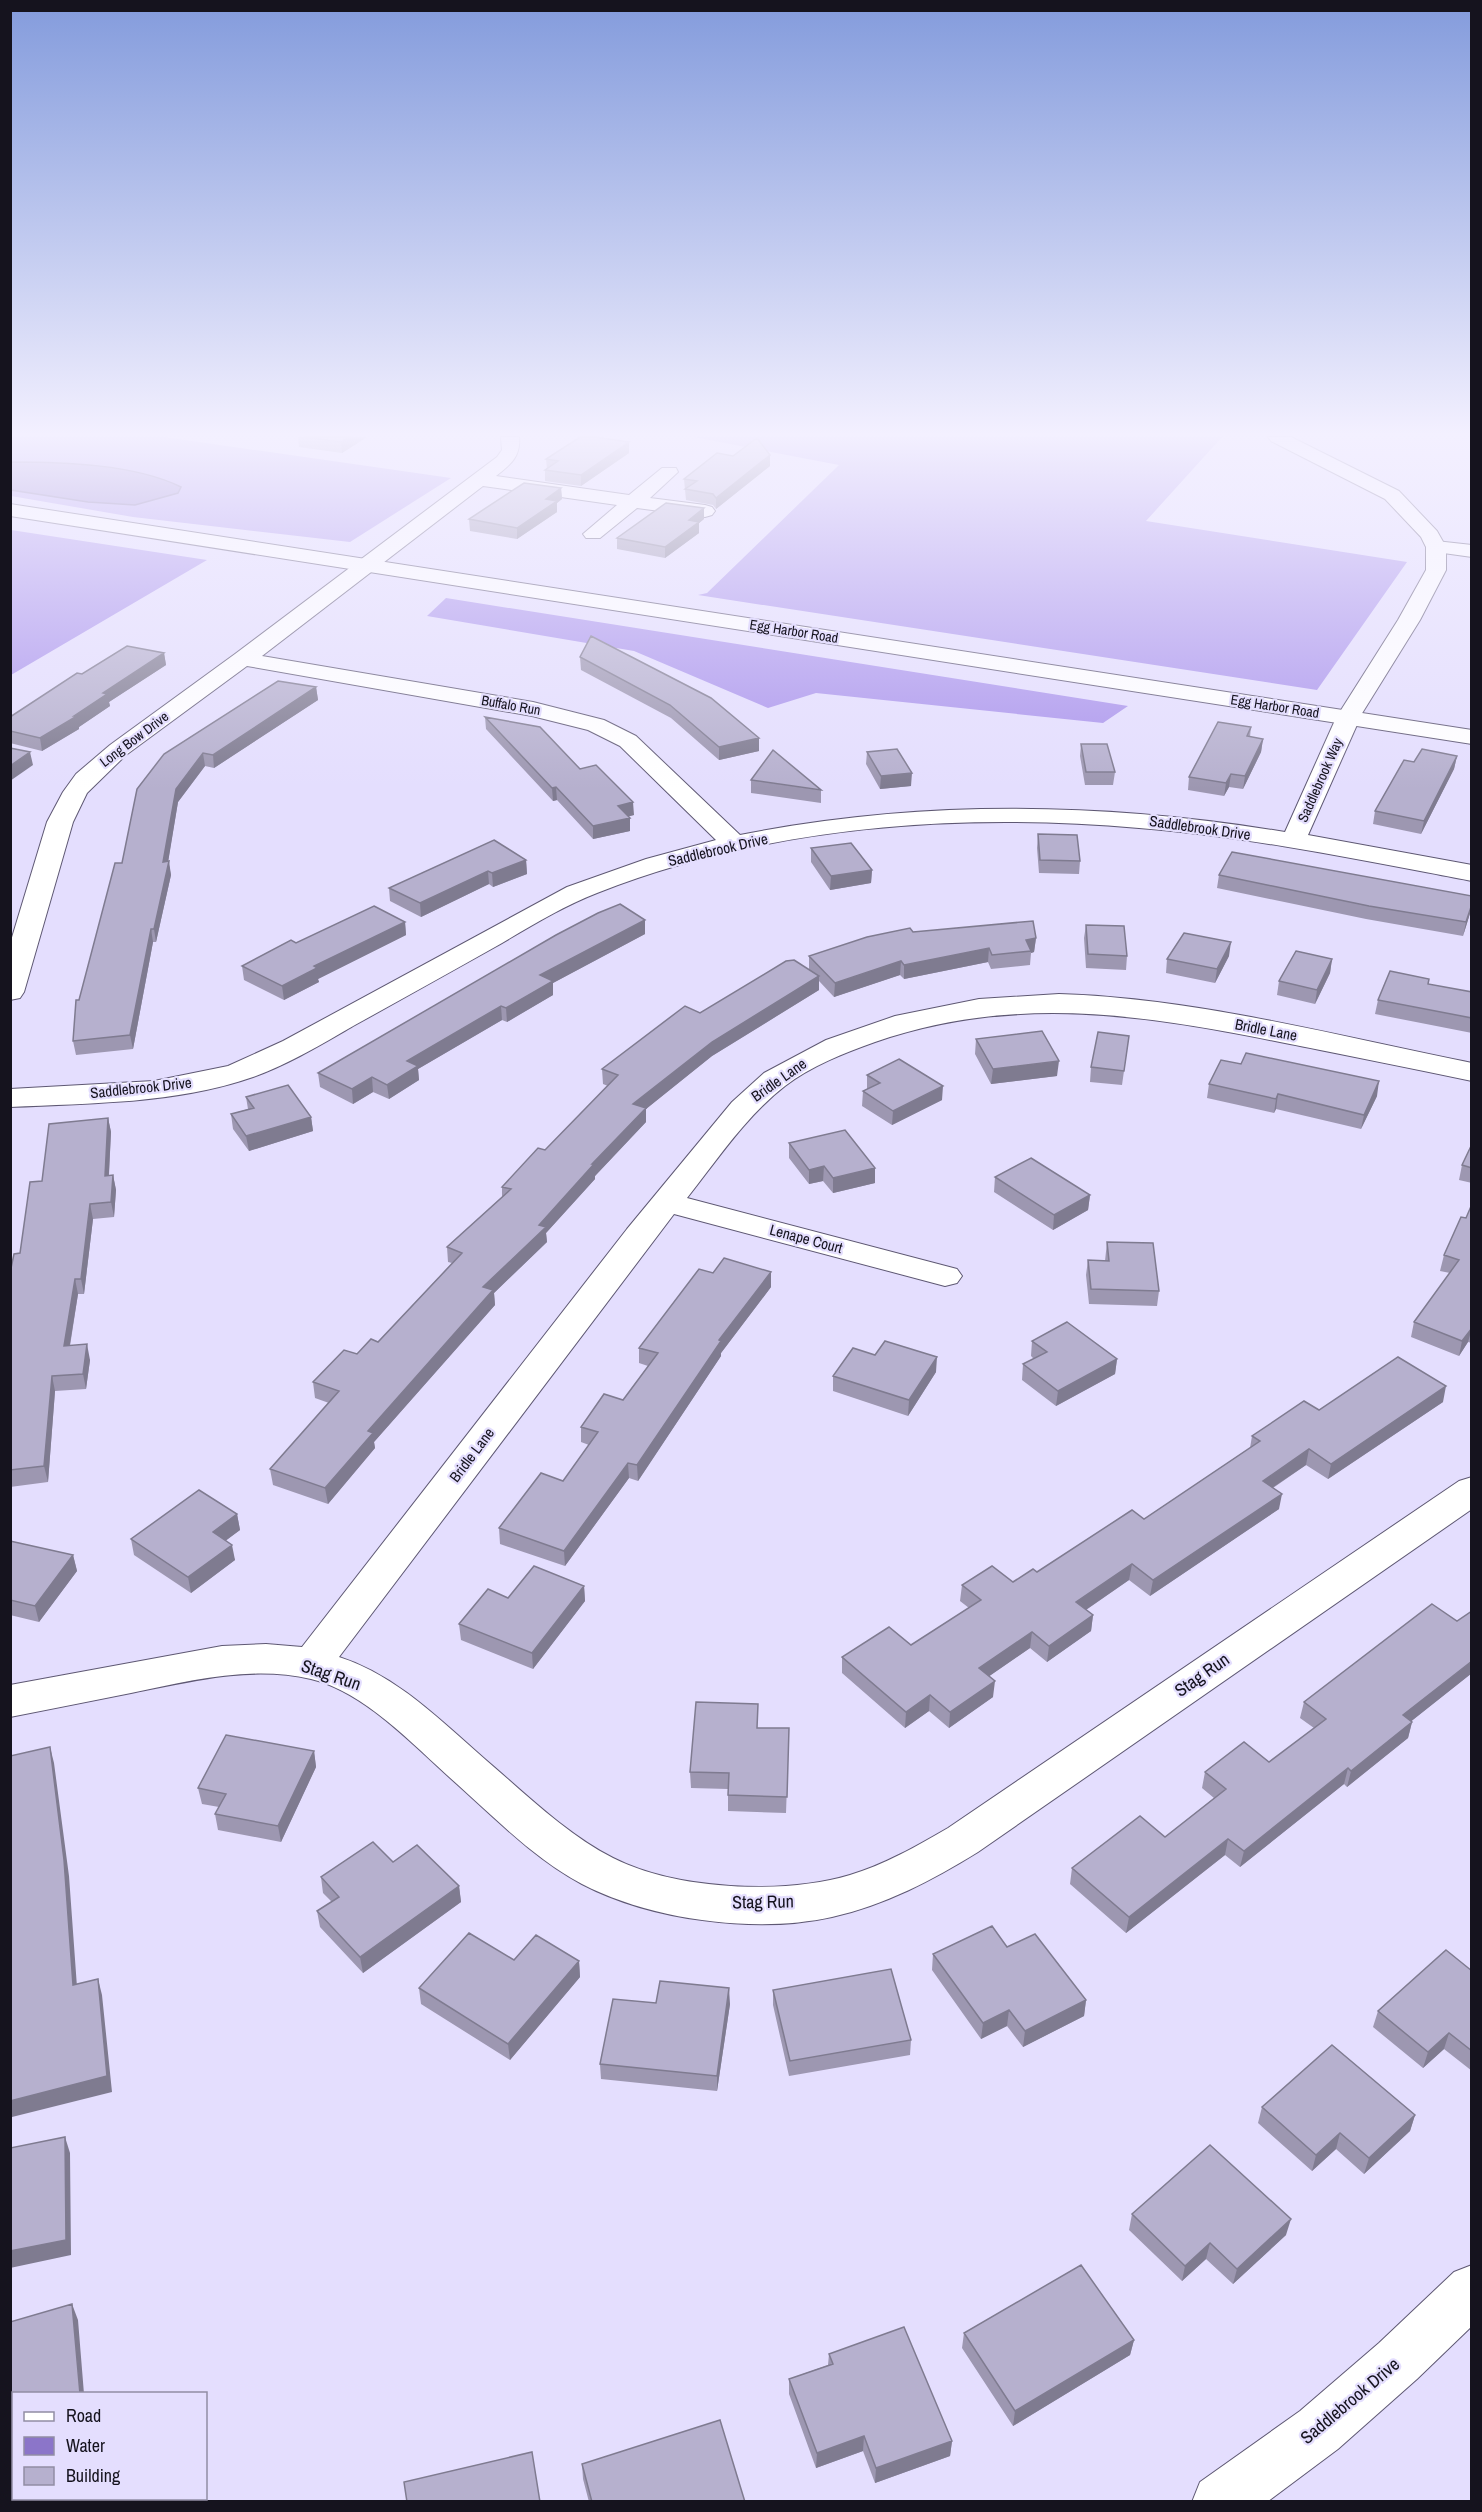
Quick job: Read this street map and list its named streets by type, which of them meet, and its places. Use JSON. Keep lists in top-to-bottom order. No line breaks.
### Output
{"streets":{"street":["Egg Harbor Road","Buffalo Run","Long Bow Drive","Saddlebrook Way","Saddlebrook Drive","Bridle Lane","Lenape Court","Stag Run"]},"crossings":[["Egg Harbor Road","Long Bow Drive"],["Egg Harbor Road","Saddlebrook Way"],["Buffalo Run","Long Bow Drive"],["Buffalo Run","Saddlebrook Drive"],["Saddlebrook Way","Saddlebrook Drive"],["Bridle Lane","Lenape Court"],["Bridle Lane","Stag Run"]],"legend":["Road","Water","Building"]}
